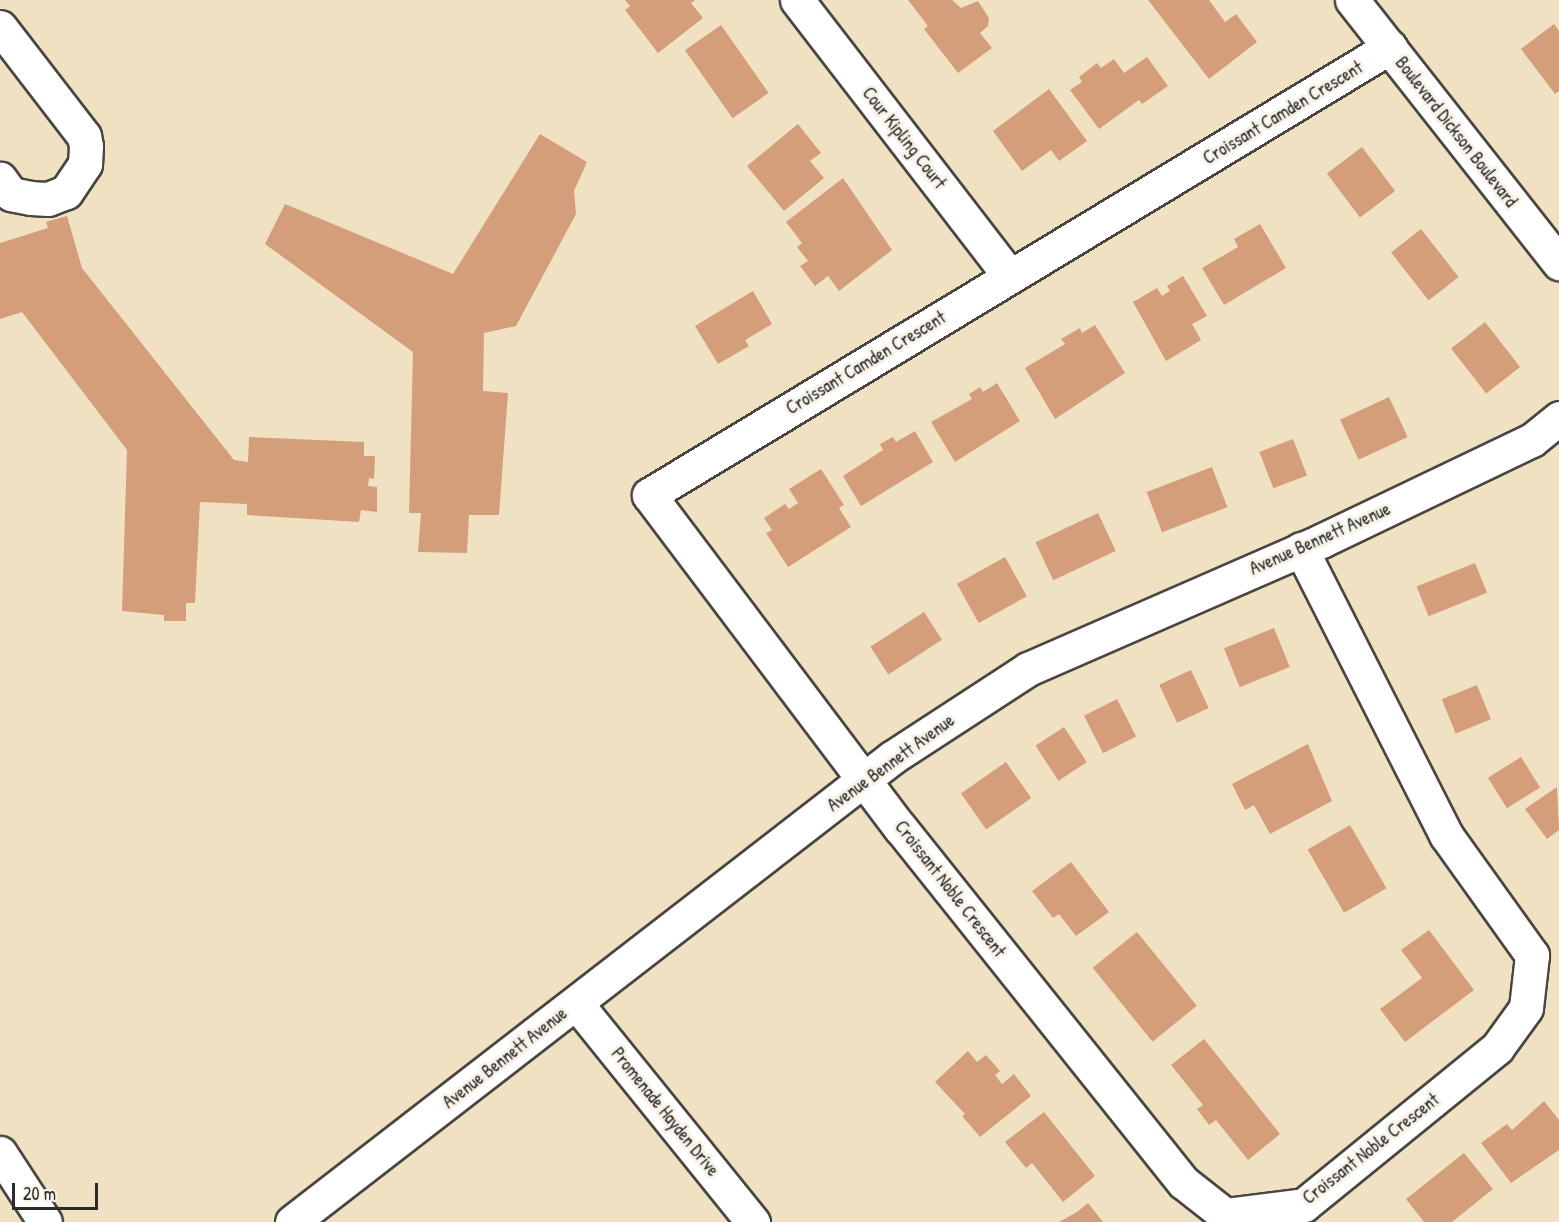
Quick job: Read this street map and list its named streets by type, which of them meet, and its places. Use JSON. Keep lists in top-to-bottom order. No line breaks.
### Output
{"streets":{"street":["Croissant Camden Crescent","Boulevard Dickson Boulevard","Cour Kipling Court","Avenue Bennett Avenue","Croissant Noble Crescent","Promenade Hayden Drive"]},"crossings":[["Croissant Camden Crescent","Boulevard Dickson Boulevard"],["Croissant Camden Crescent","Cour Kipling Court"],["Croissant Camden Crescent","Avenue Bennett Avenue"],["Croissant Camden Crescent","Croissant Noble Crescent"],["Avenue Bennett Avenue","Croissant Noble Crescent"],["Avenue Bennett Avenue","Promenade Hayden Drive"]],"scale_bar":"20 m"}
